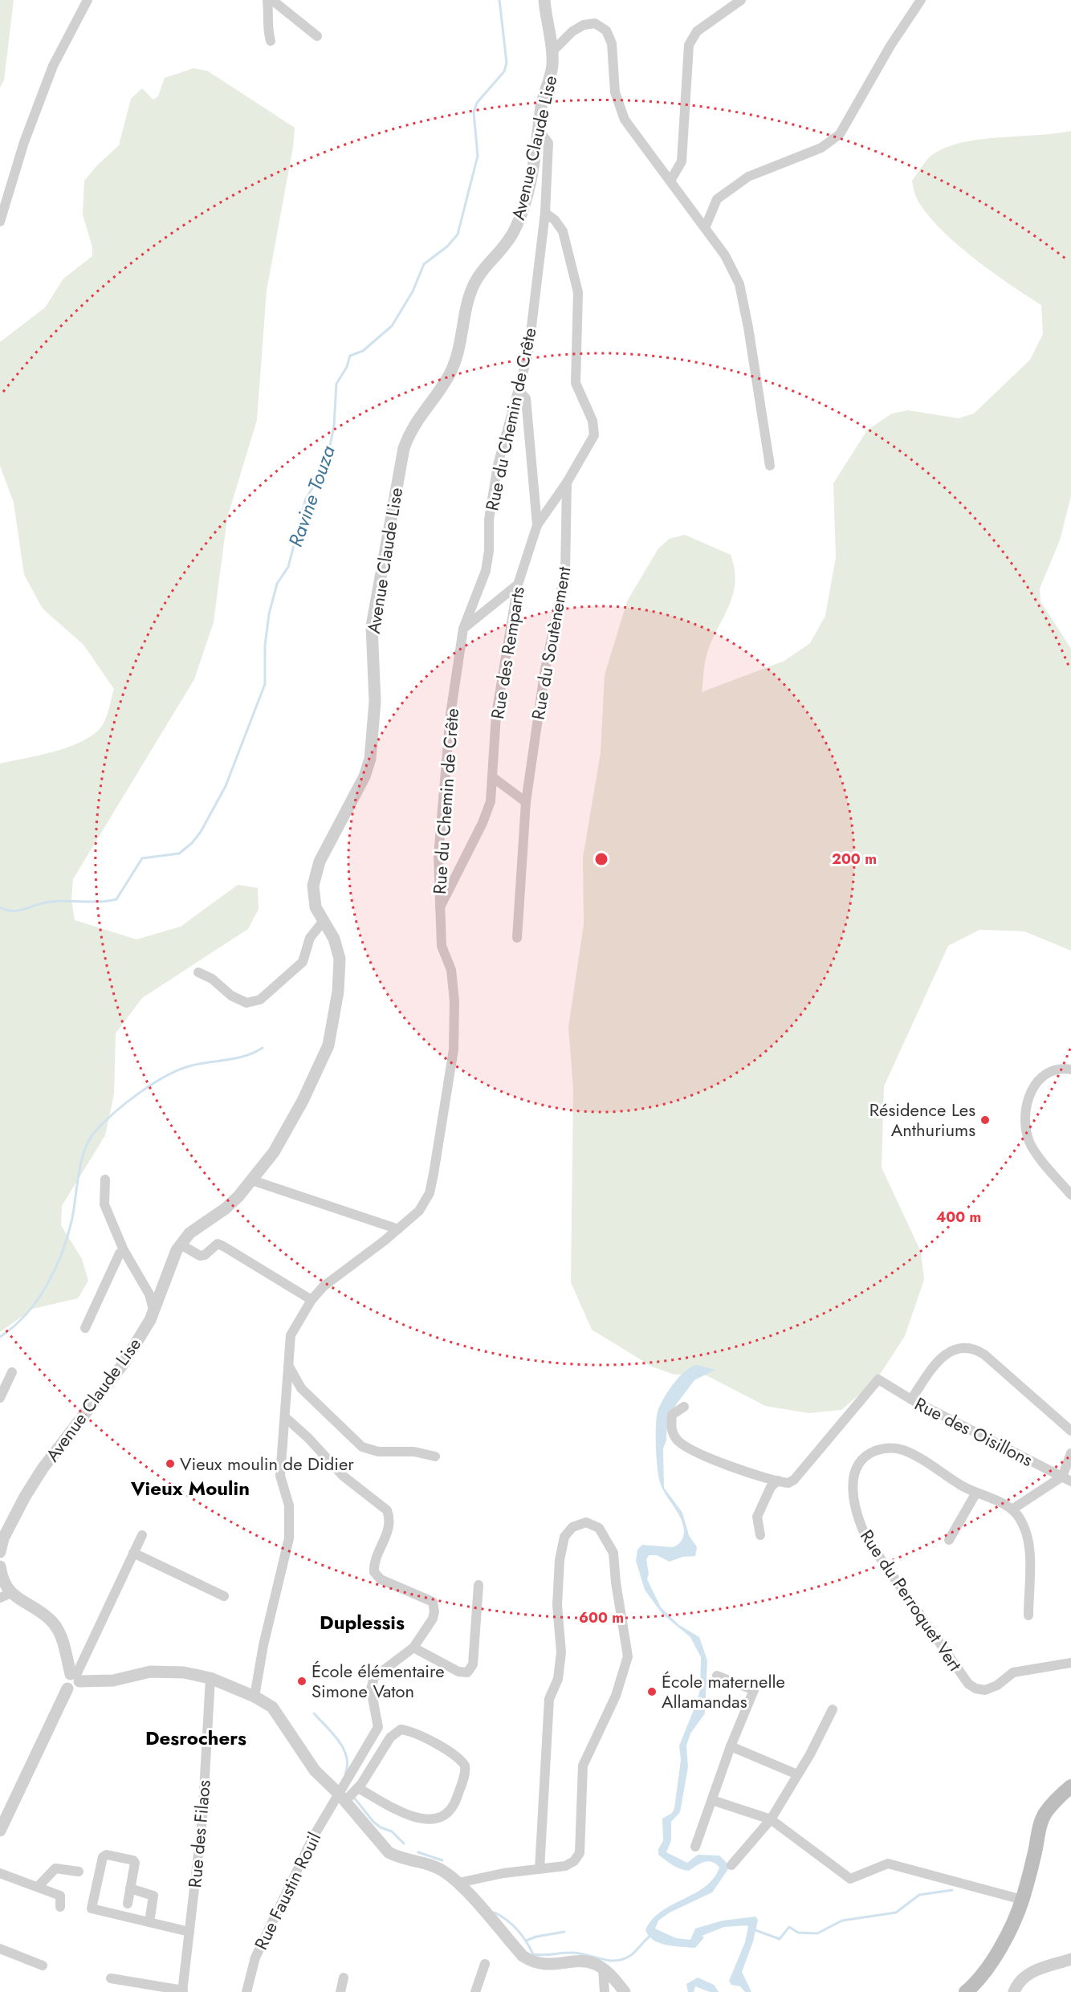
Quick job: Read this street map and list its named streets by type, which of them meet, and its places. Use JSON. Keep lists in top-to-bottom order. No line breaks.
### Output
{"streets":{"street":["Avenue Claude Lise","Rue du Chemin de Crête","Rue du Soutènement","Rue des Remparts","Rue des Oisillons","Rue du Perroquet Vert","Rue des Filaos","Rue Faustin Rouil"]},"crossings":[["Avenue Claude Lise","Rue du Chemin de Crête"],["Rue du Chemin de Crête","Rue des Remparts"]],"districts":["Vieux Moulin","Duplessis","Desrochers"],"water":["Ravine Touza"],"places":["Résidence Les Anthuriums","Vieux moulin de Didier","École élémentaire Simone Vaton","École maternelle Allamandas"],"rings":["200 m","400 m","600 m"]}
